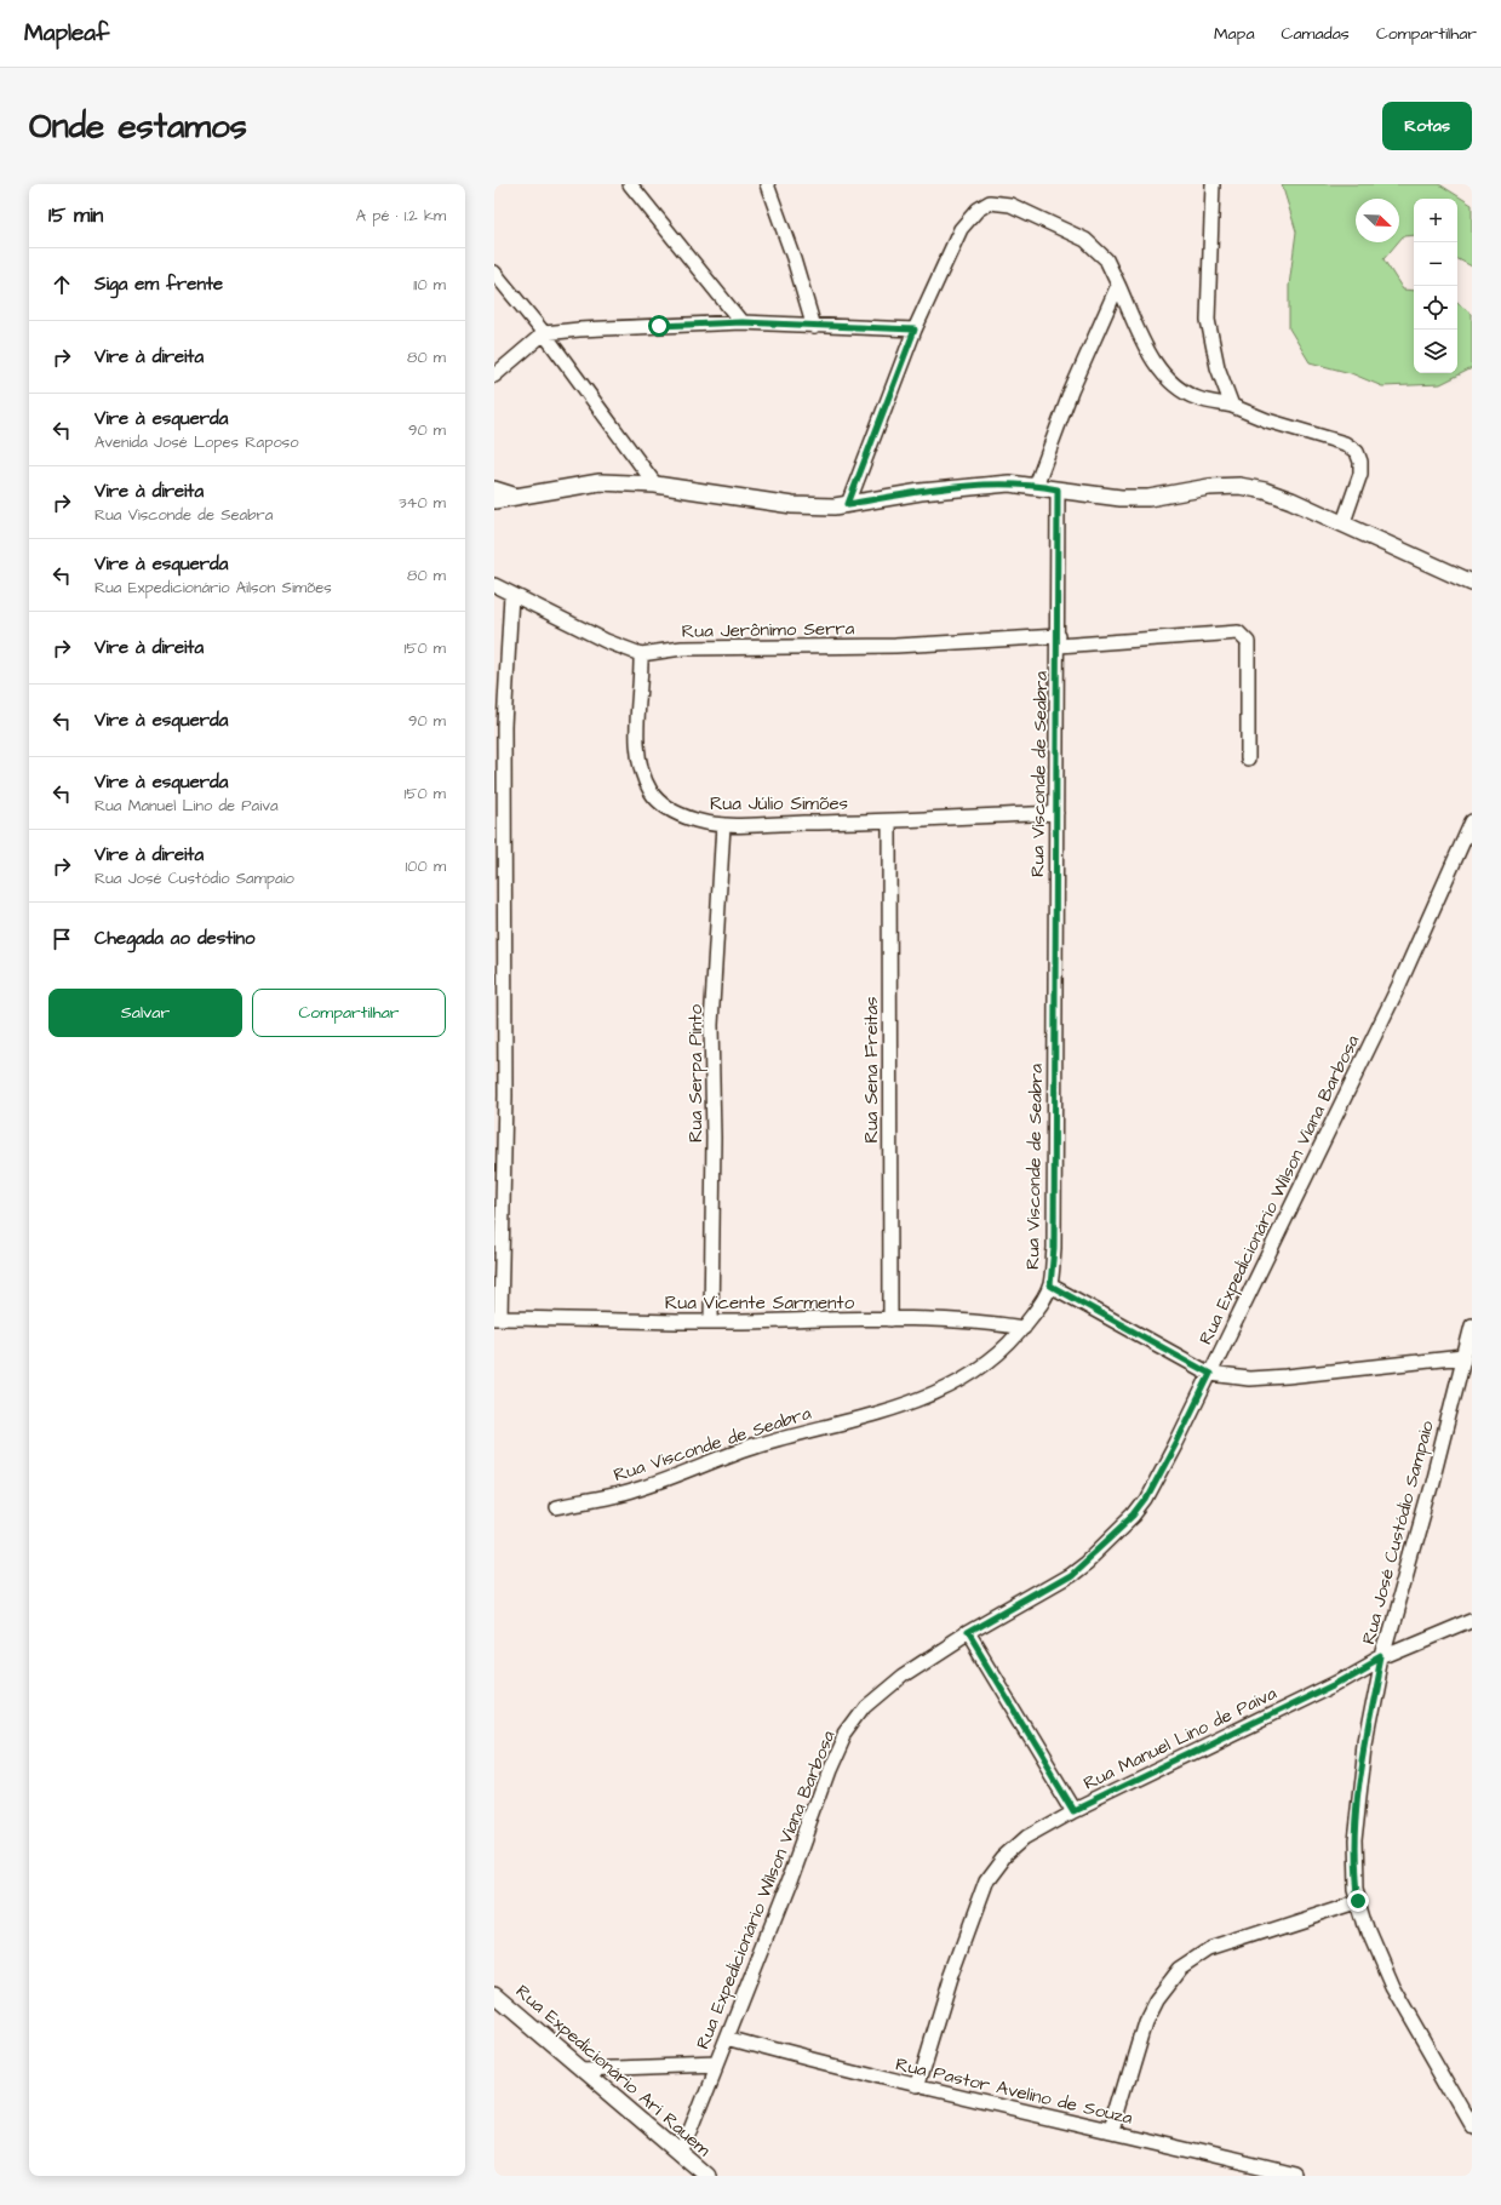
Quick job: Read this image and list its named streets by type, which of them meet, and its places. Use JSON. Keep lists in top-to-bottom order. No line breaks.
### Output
{"streets":{"street":["Rua Jerônimo Serra","Rua Visconde de Seabra","Rua Júlio Simões","Rua Sena Freitas","Rua Serpa Pinto","Rua Expedicionário Wilson Viana Barbosa","Rua Vicente Sarmento","Rua José Custódio Sampaio","Rua Manuel Lino de Paiva","Rua Expedicionário Ari Rauem","Rua Pastor Avelino de Souza"]},"crossings":[["Rua Jerônimo Serra","Rua Visconde de Seabra"],["Rua Jerônimo Serra","Rua Júlio Simões"],["Rua Visconde de Seabra","Rua Júlio Simões"],["Rua Visconde de Seabra","Rua Vicente Sarmento"],["Rua Júlio Simões","Rua Sena Freitas"],["Rua Júlio Simões","Rua Serpa Pinto"],["Rua Sena Freitas","Rua Vicente Sarmento"],["Rua Serpa Pinto","Rua Vicente Sarmento"],["Rua Expedicionário Wilson Viana Barbosa","Rua Expedicionário Ari Rauem"],["Rua Expedicionário Wilson Viana Barbosa","Rua Pastor Avelino de Souza"],["Rua José Custódio Sampaio","Rua Manuel Lino de Paiva"],["Rua Manuel Lino de Paiva","Rua Pastor Avelino de Souza"]],"north":"bottom right","page":{"header":"Mapleaf","nav":["Mapa","Camadas","Compartilhar"],"buttons":["Rotas",["Salvar","Compartilhar"]],"title":"Onde estamos","heading":["15 min","A pé · 1.2 km"],"map_buttons":["+","−"],"list":[["Siga em frente","110 m"],["Vire à direita","80 m"],["Vire à esquerda","Avenida José Lopes Raposo","90 m"],["Vire à direita","Rua Visconde de Seabra","340 m"],["Vire à esquerda","Rua Expedicionário Ailson Simões","80 m"],["Vire à direita","150 m"],["Vire à esquerda","90 m"],["Vire à esquerda","Rua Manuel Lino de Paiva","150 m"],["Vire à direita","Rua José Custódio Sampaio","100 m"],"Chegada ao destino"]}}
